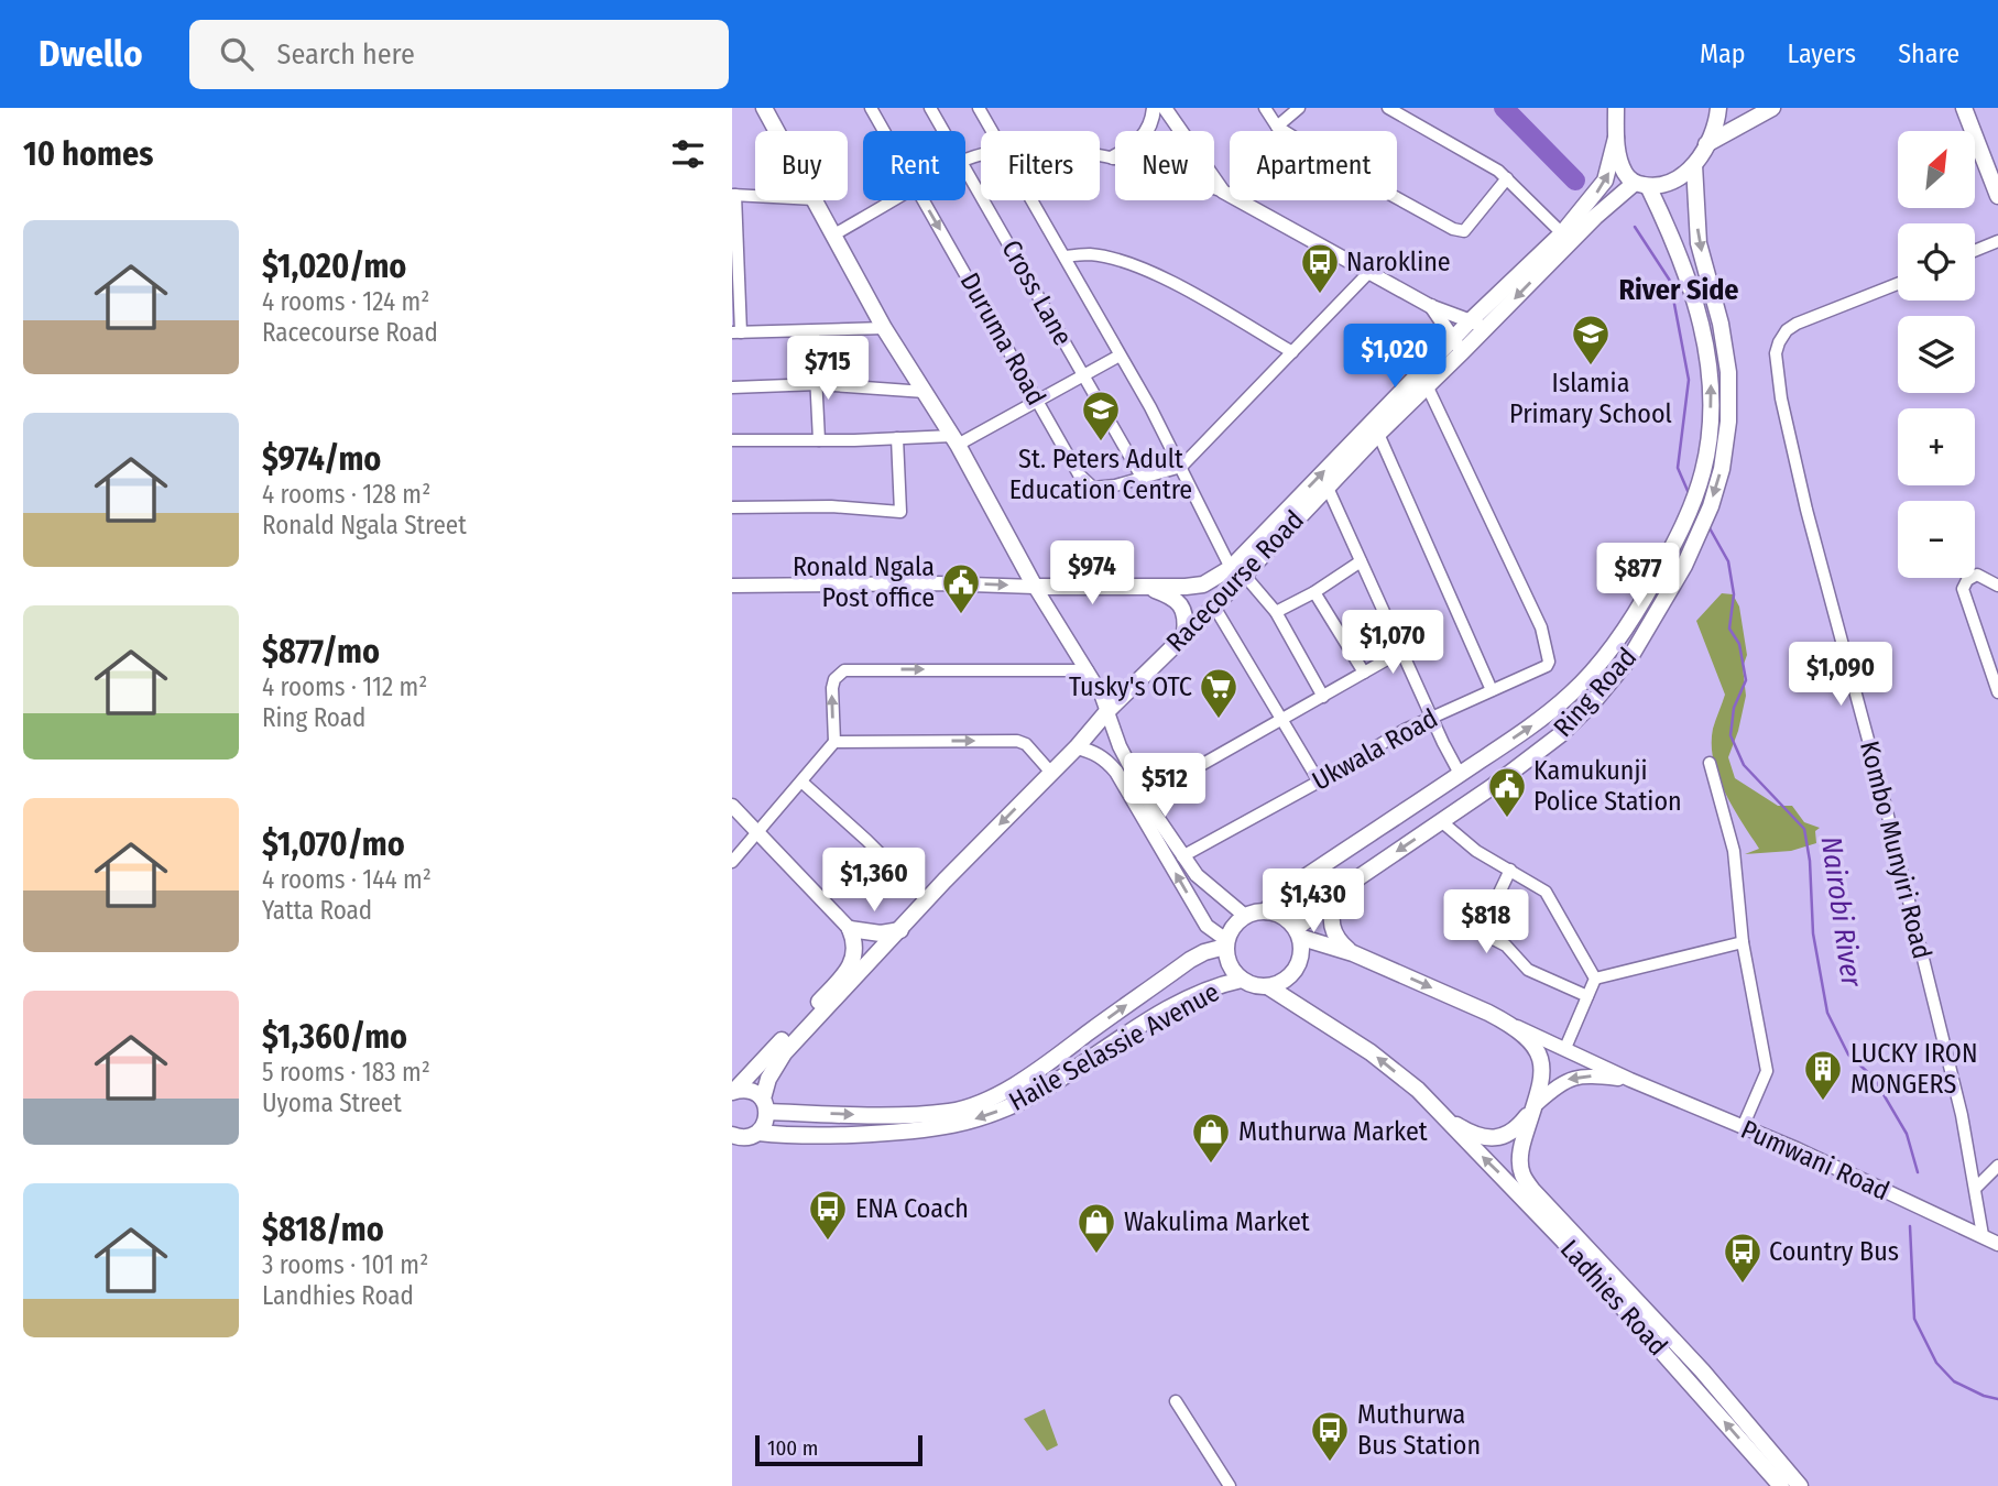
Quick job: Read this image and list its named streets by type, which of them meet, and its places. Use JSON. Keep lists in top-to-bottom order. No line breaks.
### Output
{"streets":{"main road":["Racecourse Road","Ring Road","Haile Selassie Avenue","Ladhies Road"],"street":["Cross Lane","Duruma Road","Ukwala Road","Kombo Munyiri Road","Pumwani Road"]},"crossings":[["Cross Lane","Duruma Road"],["Racecourse Road","Ring Road"],["Racecourse Road","Ukwala Road"],["Racecourse Road","Haile Selassie Avenue"],["Ring Road","Haile Selassie Avenue"],["Ring Road","Ladhies Road"],["Kombo Munyiri Road","Pumwani Road"],["Haile Selassie Avenue","Ladhies Road"]],"districts":["River Side"],"water":["Nairobi River"],"places":{"bus stop":["Narokline","ENA Coach","Country Bus","Muthurwa Bus Station"],"school or university":["Islamia Primary School","St. Peters Adult Education Centre"],"public building":["Ronald Ngala Post office","Kamukunji Police Station"],"supermarket":["Tusky's OTC"],"building":["LUCKY IRON MONGERS"],"shop":["Muthurwa Market","Wakulima Market"]},"scale_bar":"100 m","north":"top right","page":{"header":"Dwello","search":"Search here","nav":["Map","Layers","Share"],"heading":"10 homes","map_buttons":["+","−"],"chip":["Buy","Rent","Filters","New","Apartment"],"list":[{"name":"$1,020/mo","note":"4 rooms · 124 m² · Racecourse Road"},{"name":"$974/mo","note":"4 rooms · 128 m² · Ronald Ngala Street"},{"name":"$877/mo","note":"4 rooms · 112 m² · Ring Road"},{"name":"$1,070/mo","note":"4 rooms · 144 m² · Yatta Road"},{"name":"$1,360/mo","note":"5 rooms · 183 m² · Uyoma Street"},{"name":"$818/mo","note":"3 rooms · 101 m² · Landhies Road"}],"price":["$1,020","$715","$974","$877","$1,070","$1,090","$512","$1,360","$1,430","$818"],"scale":"100 m"}}
